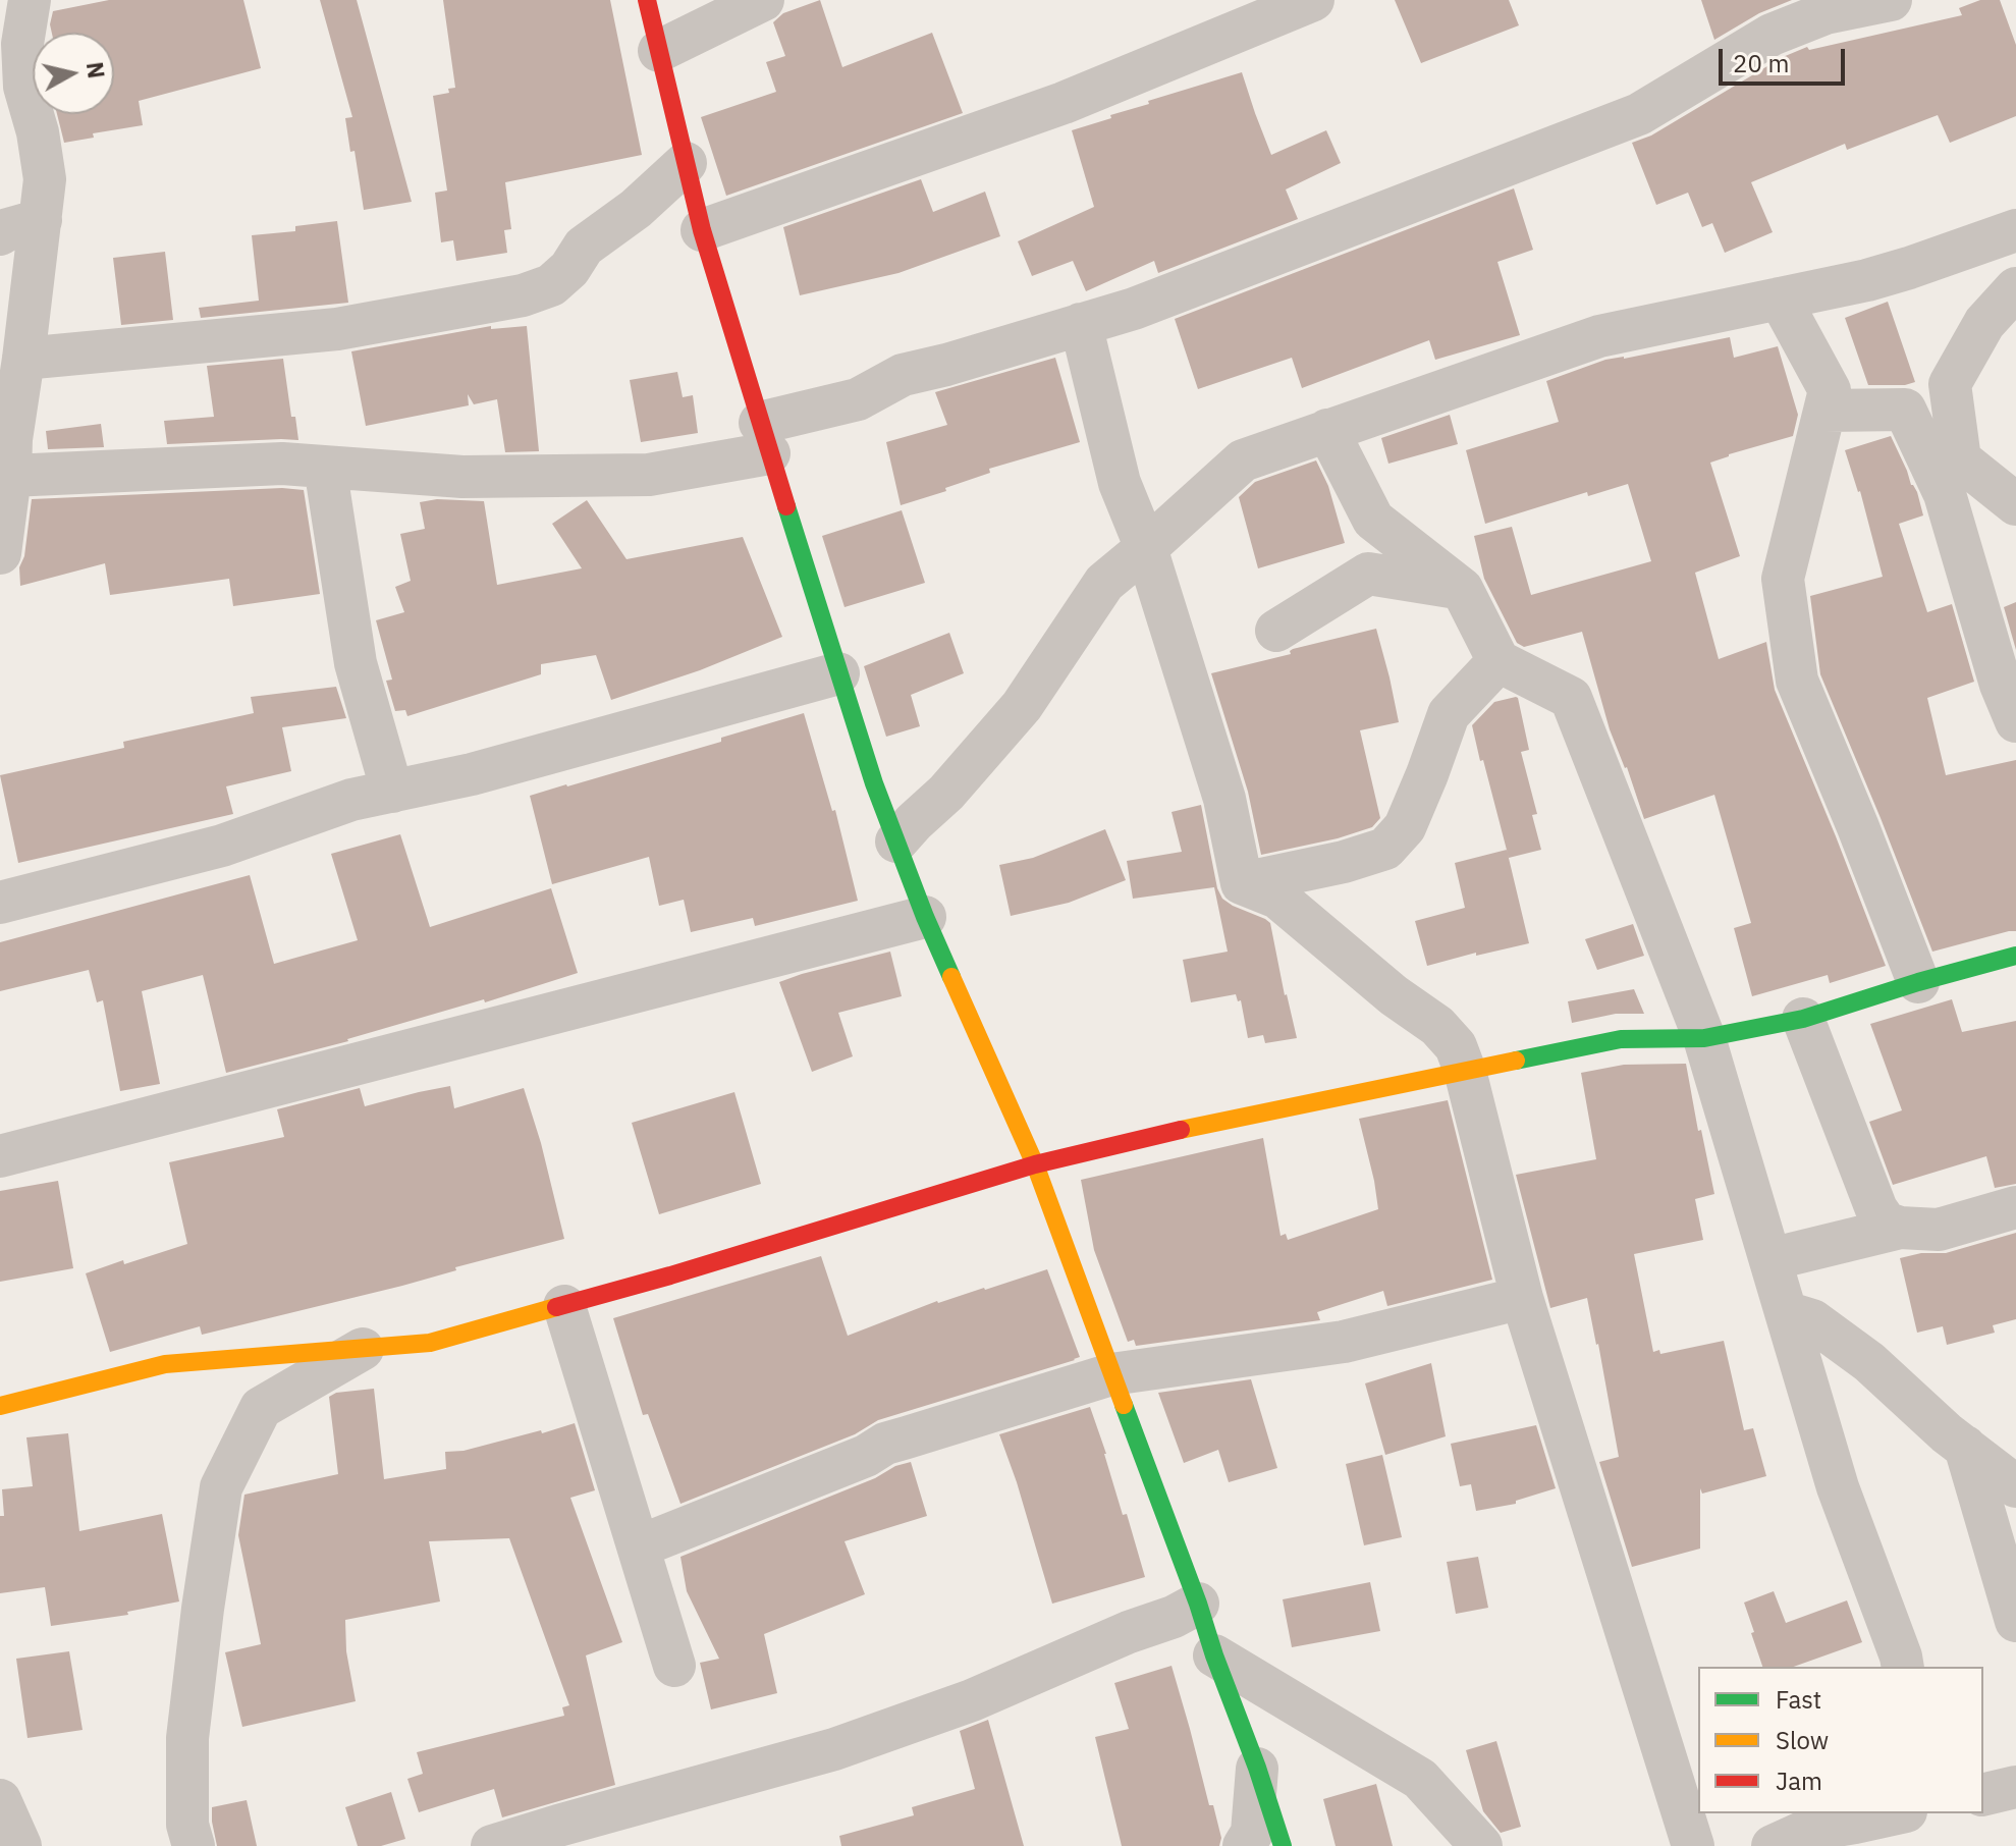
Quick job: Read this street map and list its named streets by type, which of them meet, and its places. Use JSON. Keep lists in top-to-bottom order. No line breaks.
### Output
{"legend":["Fast","Slow","Jam"],"scale_bar":"20 m","north":"right"}
